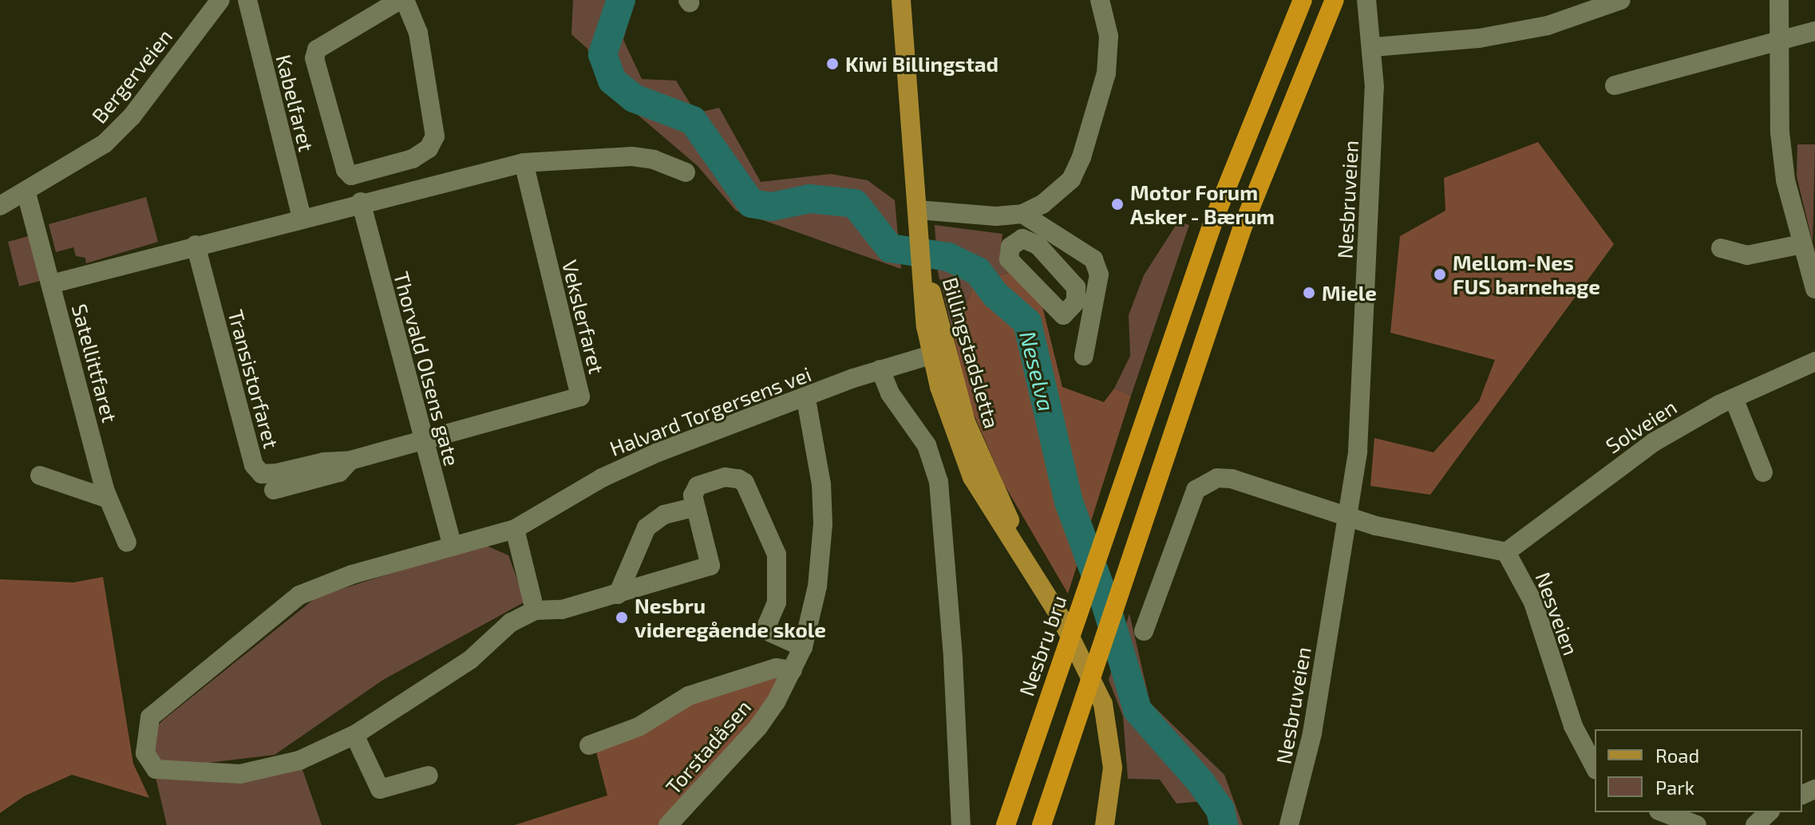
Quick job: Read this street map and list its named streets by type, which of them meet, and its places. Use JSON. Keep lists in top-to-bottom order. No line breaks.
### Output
{"streets":{"highway":["Nesbru bru"],"main road":["Billingstadsletta"],"street":["Bergerveien","Kabelfaret","Nesbruveien","Vekslerfaret","Satellittfaret","Thorvald Olsens gate","Transistorfaret","Halvard Torgersens vei","Solveien","Nesveien","Torstadåsen"]},"crossings":[["Bergerveien","Satellittfaret"],["Vekslerfaret","Thorvald Olsens gate"],["Vekslerfaret","Transistorfaret"],["Billingstadsletta","Halvard Torgersens vei"],["Thorvald Olsens gate","Transistorfaret"],["Thorvald Olsens gate","Halvard Torgersens vei"],["Halvard Torgersens vei","Torstadåsen"],["Solveien","Nesveien"]],"water":["Neselva"],"places":["Kiwi Billingstad","Motor Forum Asker - Bærum","Mellom-Nes FUS barnehage","Miele","Nesbru videregående skole"],"legend":["Road","Park"]}
